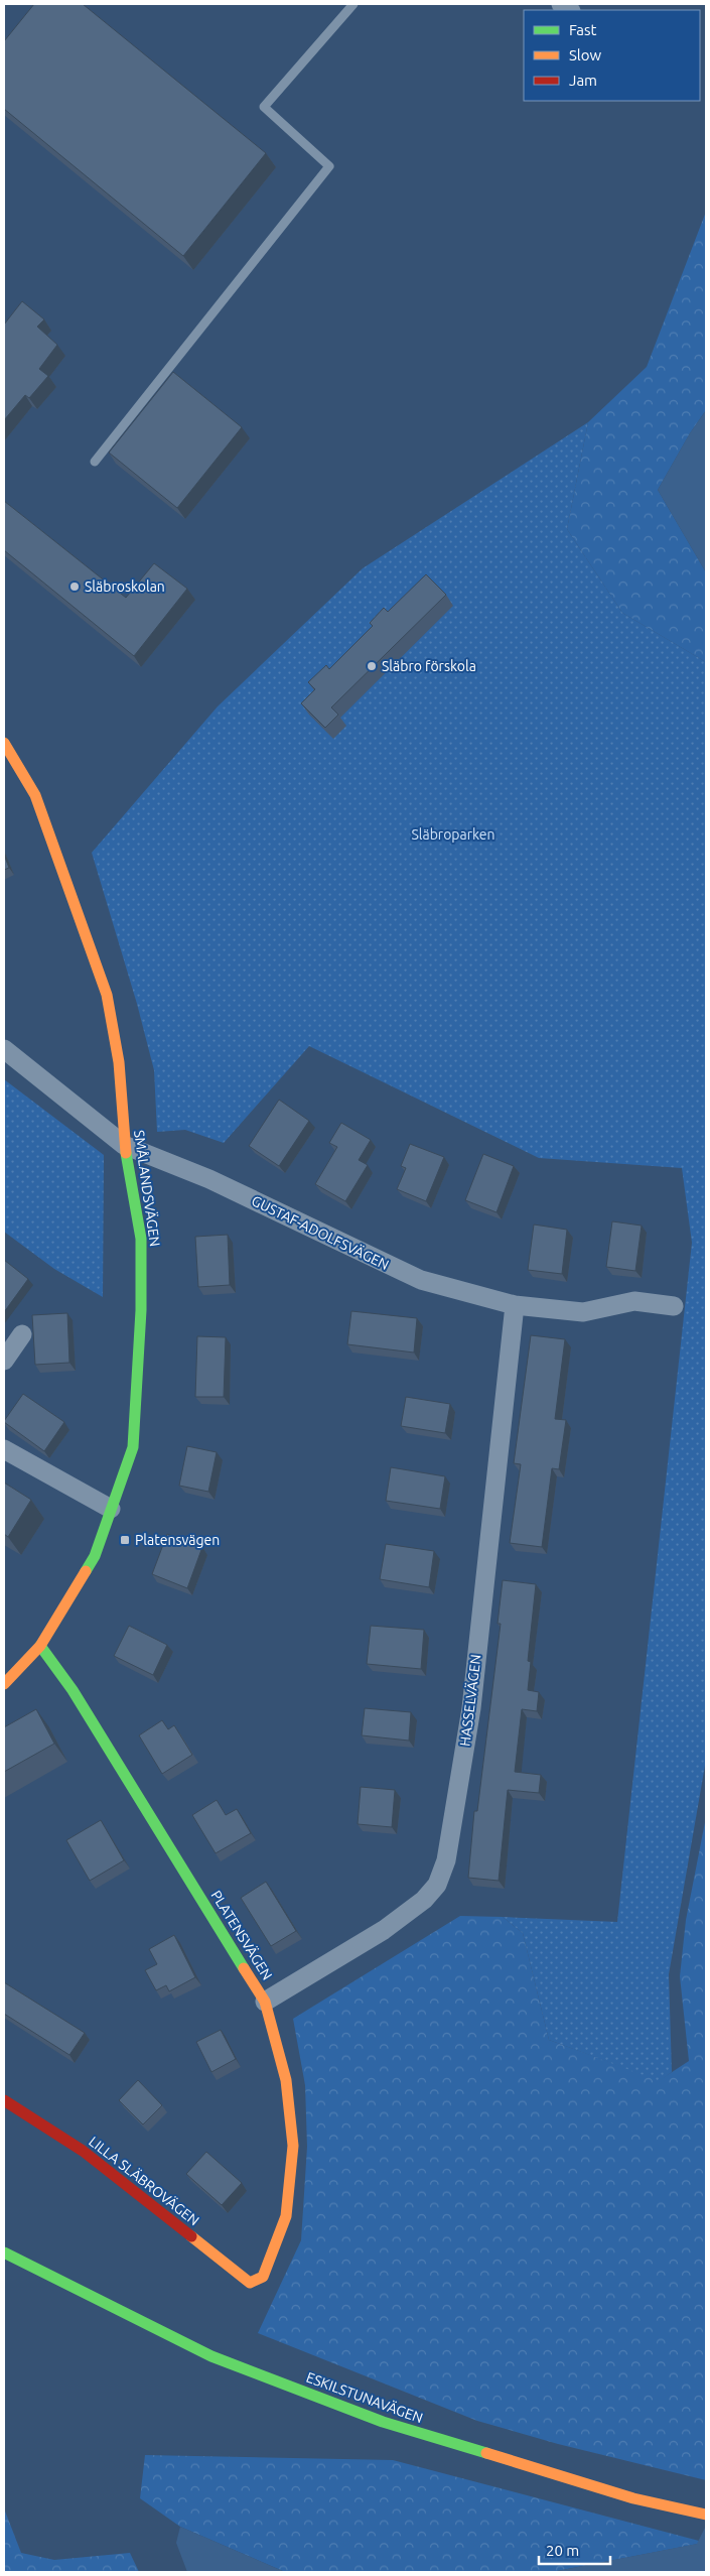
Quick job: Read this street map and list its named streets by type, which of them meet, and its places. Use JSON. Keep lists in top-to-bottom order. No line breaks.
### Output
{"streets":{"street":["SMÅLANDSVÄGEN","GUSTAF-ADOLFSVÄGEN","HASSELVÄGEN","PLATENSVÄGEN","LILLA SLÄBROVÄGEN","ESKILSTUNAVÄGEN"]},"crossings":[["SMÅLANDSVÄGEN","GUSTAF-ADOLFSVÄGEN"],["SMÅLANDSVÄGEN","PLATENSVÄGEN"],["GUSTAF-ADOLFSVÄGEN","HASSELVÄGEN"],["HASSELVÄGEN","PLATENSVÄGEN"],["PLATENSVÄGEN","LILLA SLÄBROVÄGEN"]],"parks":["Släbroparken"],"places":{"other":["Släbroskolan","Släbro förskola"],"transit":["Platensvägen"]},"legend":["Fast","Slow","Jam"],"scale_bar":"20 m"}
